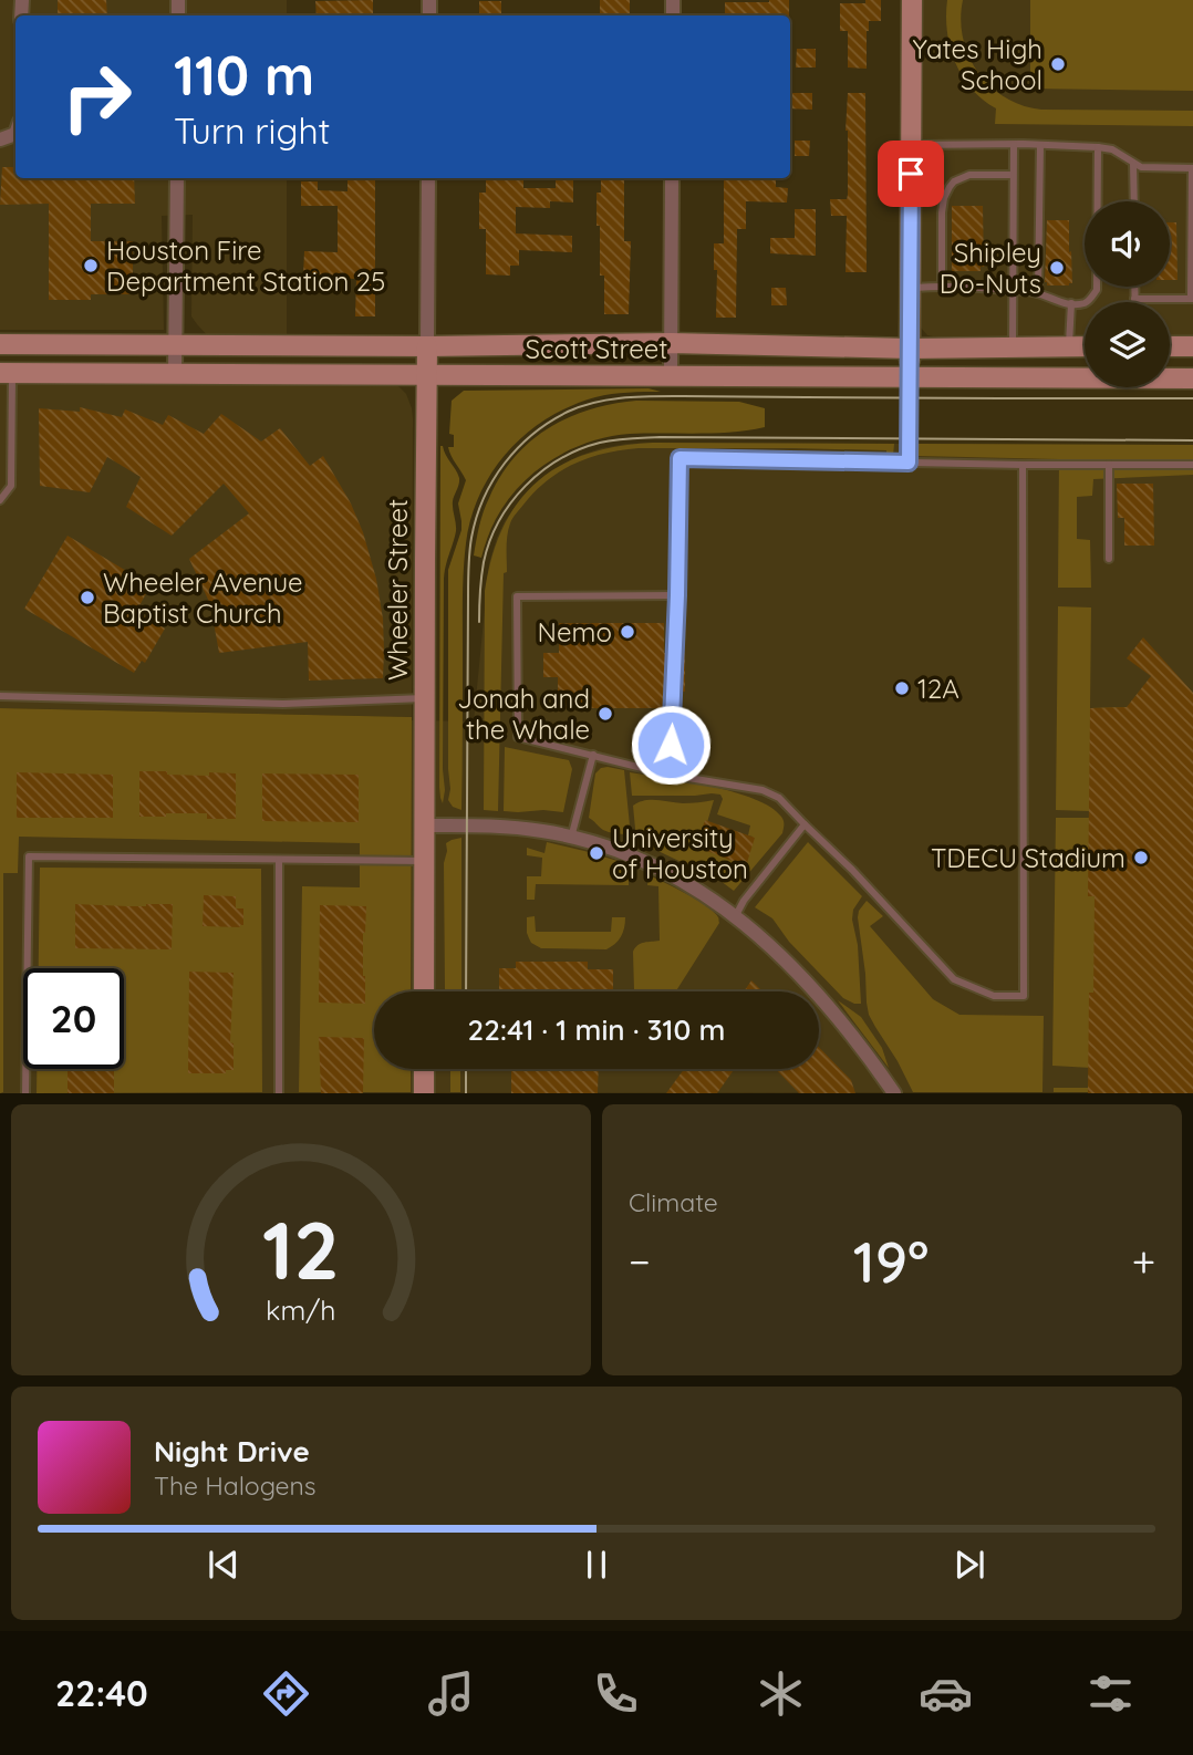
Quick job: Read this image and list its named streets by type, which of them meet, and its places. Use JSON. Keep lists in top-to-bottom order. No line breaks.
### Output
{"streets":{"main road":["Scott Street","Wheeler Street"]},"crossings":[["Scott Street","Wheeler Street"]],"places":["Yates High School","Houston Fire Department Station 25","Shipley Do-Nuts","Wheeler Avenue Baptist Church","Nemo","12A","Jonah and the Whale","University of Houston","TDECU Stadium"],"page":{"turn":["110 m","Turn right"],"limit":"20","trip":"22:41 · 1 min · 310 m","tile":"Climate","heat":["−","19°","+"],"song":["Night Drive","The Halogens"],"tabs":"22:40","gauge":["12","km/h"]}}
